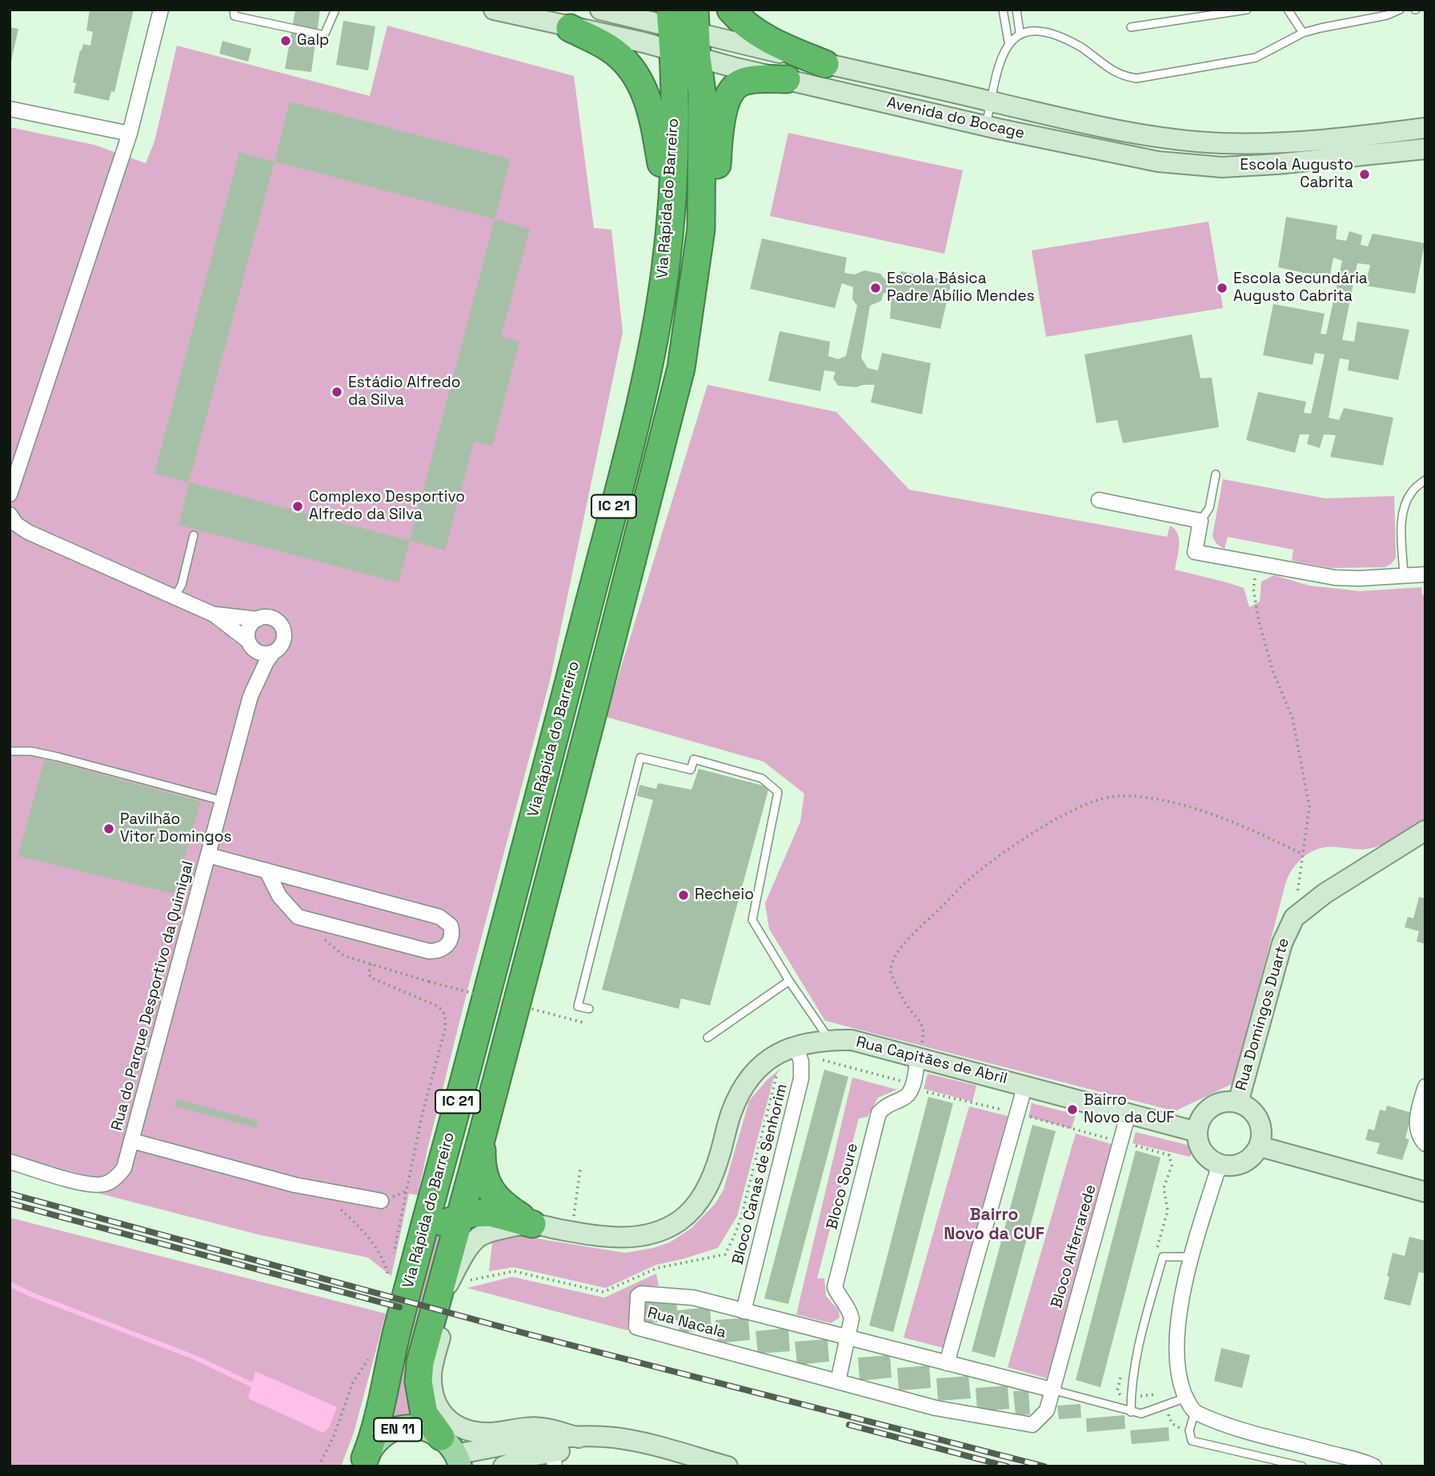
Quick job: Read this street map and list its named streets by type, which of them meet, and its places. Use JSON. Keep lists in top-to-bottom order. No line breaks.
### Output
{"streets":{"highway":["Via Rápida do Barreiro","IC 21"],"main road":["EN 11"],"street":["Avenida do Bocage","Rua do Parque Desportivo da Quimigal","Rua Domingos Duarte","Rua Capitães de Abril","Bloco Canas de Senhorim","Bloco Soure","Bloco Alferrarede","Rua Nacala"]},"crossings":[["Avenida do Bocage","Via Rápida do Barreiro"],["Via Rápida do Barreiro","Rua Capitães de Abril"],["Via Rápida do Barreiro","EN 11"],["Rua Domingos Duarte","Rua Capitães de Abril"],["Rua Capitães de Abril","Bloco Canas de Senhorim"],["Rua Capitães de Abril","Bloco Alferrarede"],["Bloco Canas de Senhorim","Rua Nacala"],["Bloco Soure","Rua Nacala"],["Bloco Alferrarede","Rua Nacala"]],"districts":["Bairro Novo da CUF"],"places":["Galp","Escola Augusto Cabrita","Escola Básica Padre Abílio Mendes","Escola Secundária Augusto Cabrita","Estádio Alfredo da Silva","Complexo Desportivo Alfredo da Silva","Pavilhão Vitor Domingos","Recheio","Bairro Novo da CUF"]}
